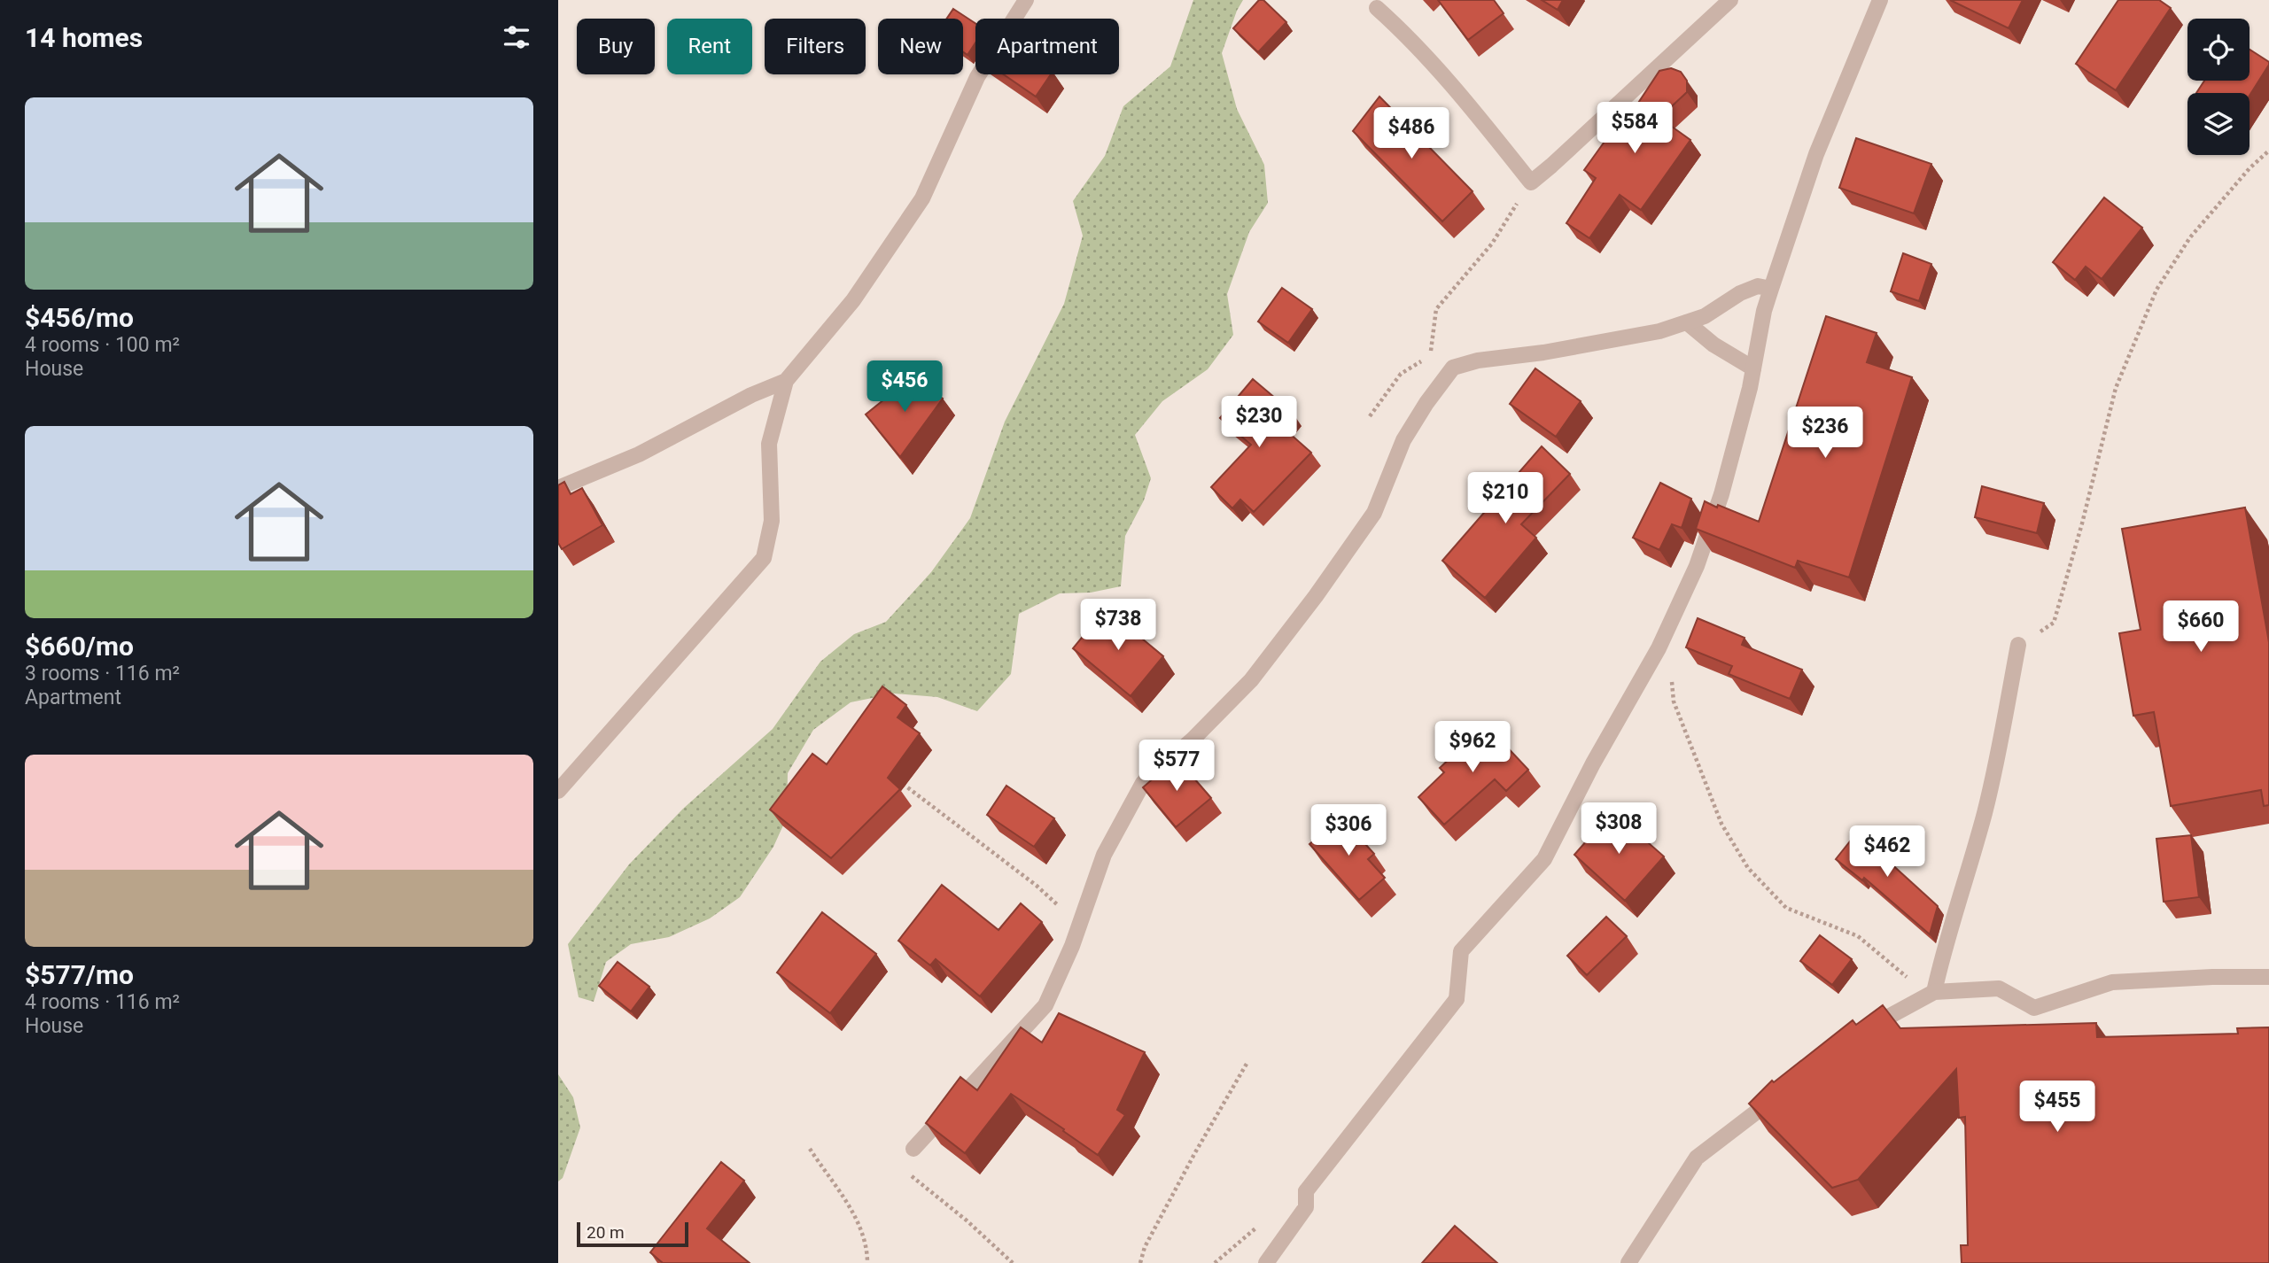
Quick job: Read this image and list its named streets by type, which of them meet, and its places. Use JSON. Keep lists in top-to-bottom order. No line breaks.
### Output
{"scale_bar":"20 m","page":{"heading":"14 homes","chip":["Buy","Rent","Filters","New","Apartment"],"list":[{"name":"$456/mo","note":"4 rooms · 100 m² · House"},{"name":"$660/mo","note":"3 rooms · 116 m² · Apartment"},{"name":"$577/mo","note":"4 rooms · 116 m² · House"}],"price":["$584","$486","$456","$230","$236","$210","$738","$660","$962","$577","$308","$306","$462","$455"],"scale":"20 m"}}
